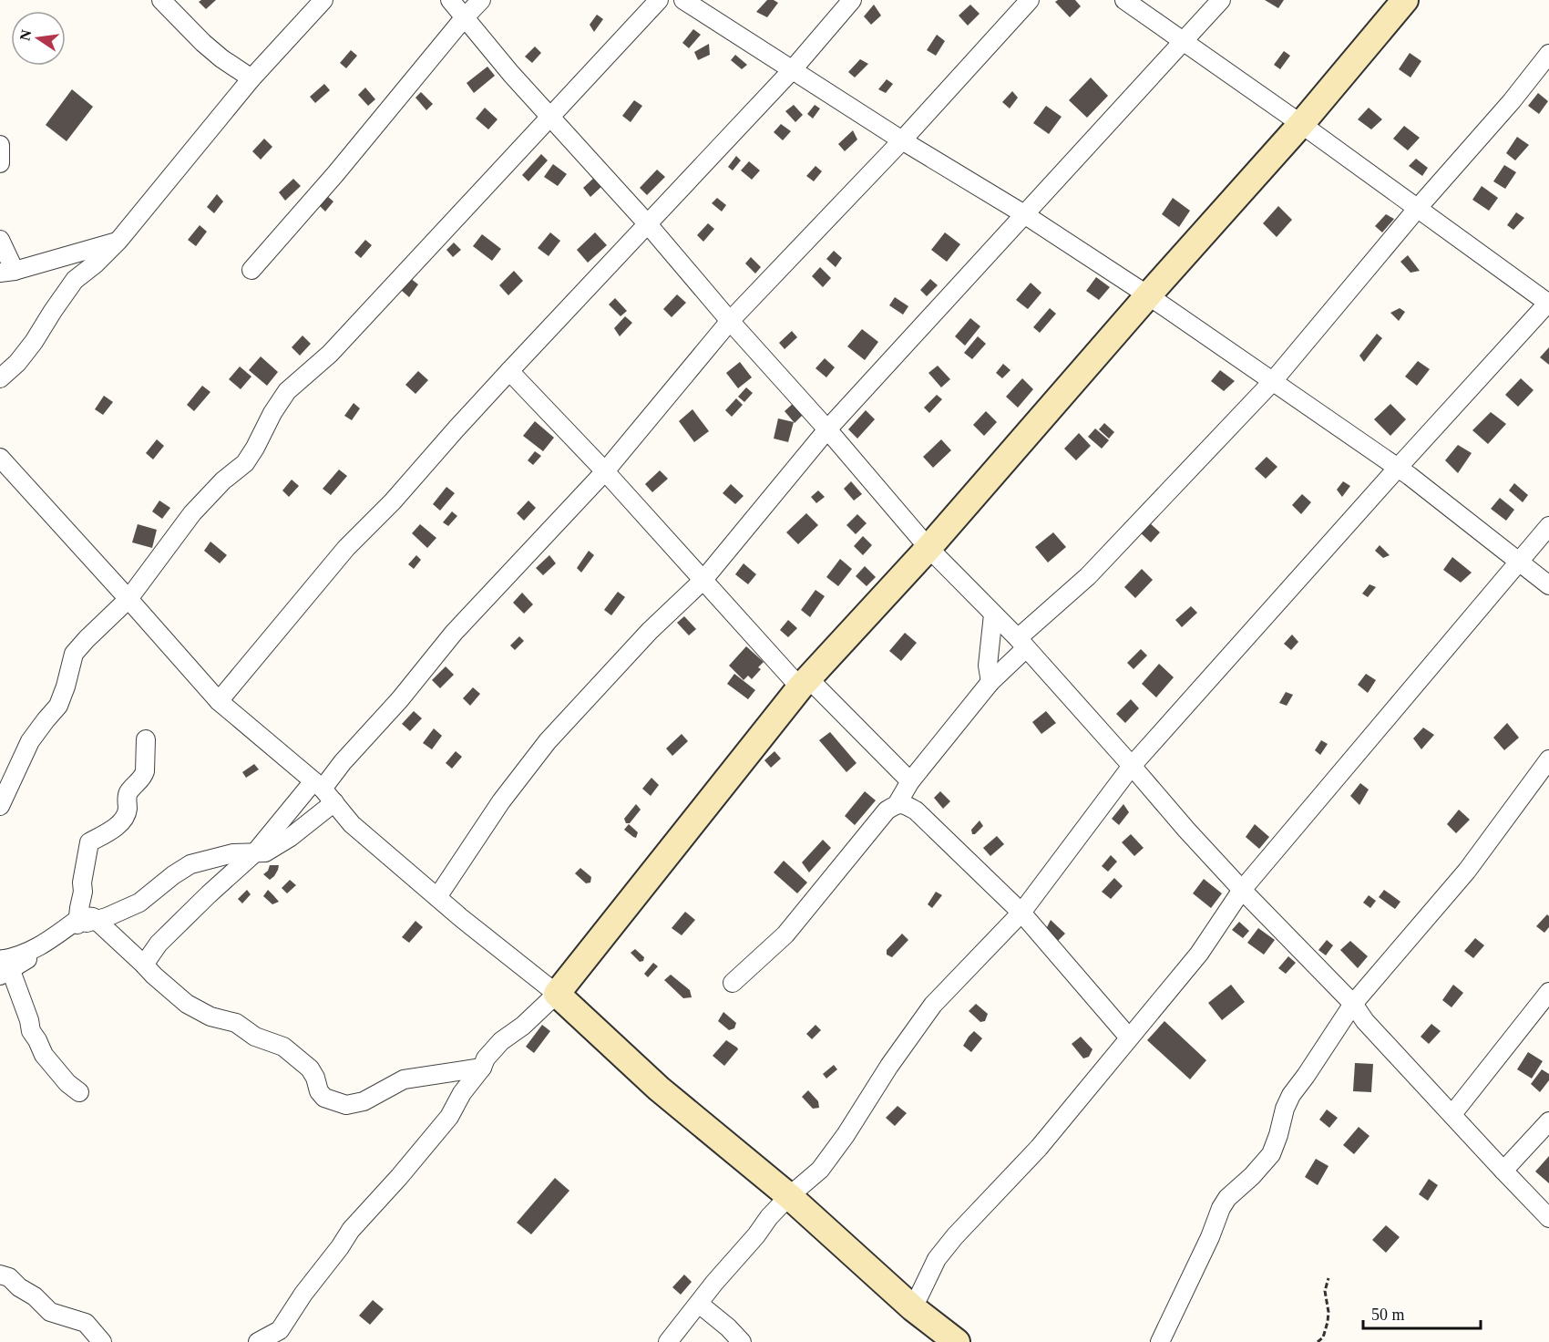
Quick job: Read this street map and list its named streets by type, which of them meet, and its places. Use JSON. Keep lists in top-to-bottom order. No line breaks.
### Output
{"scale_bar":"50 m","north":"left"}
